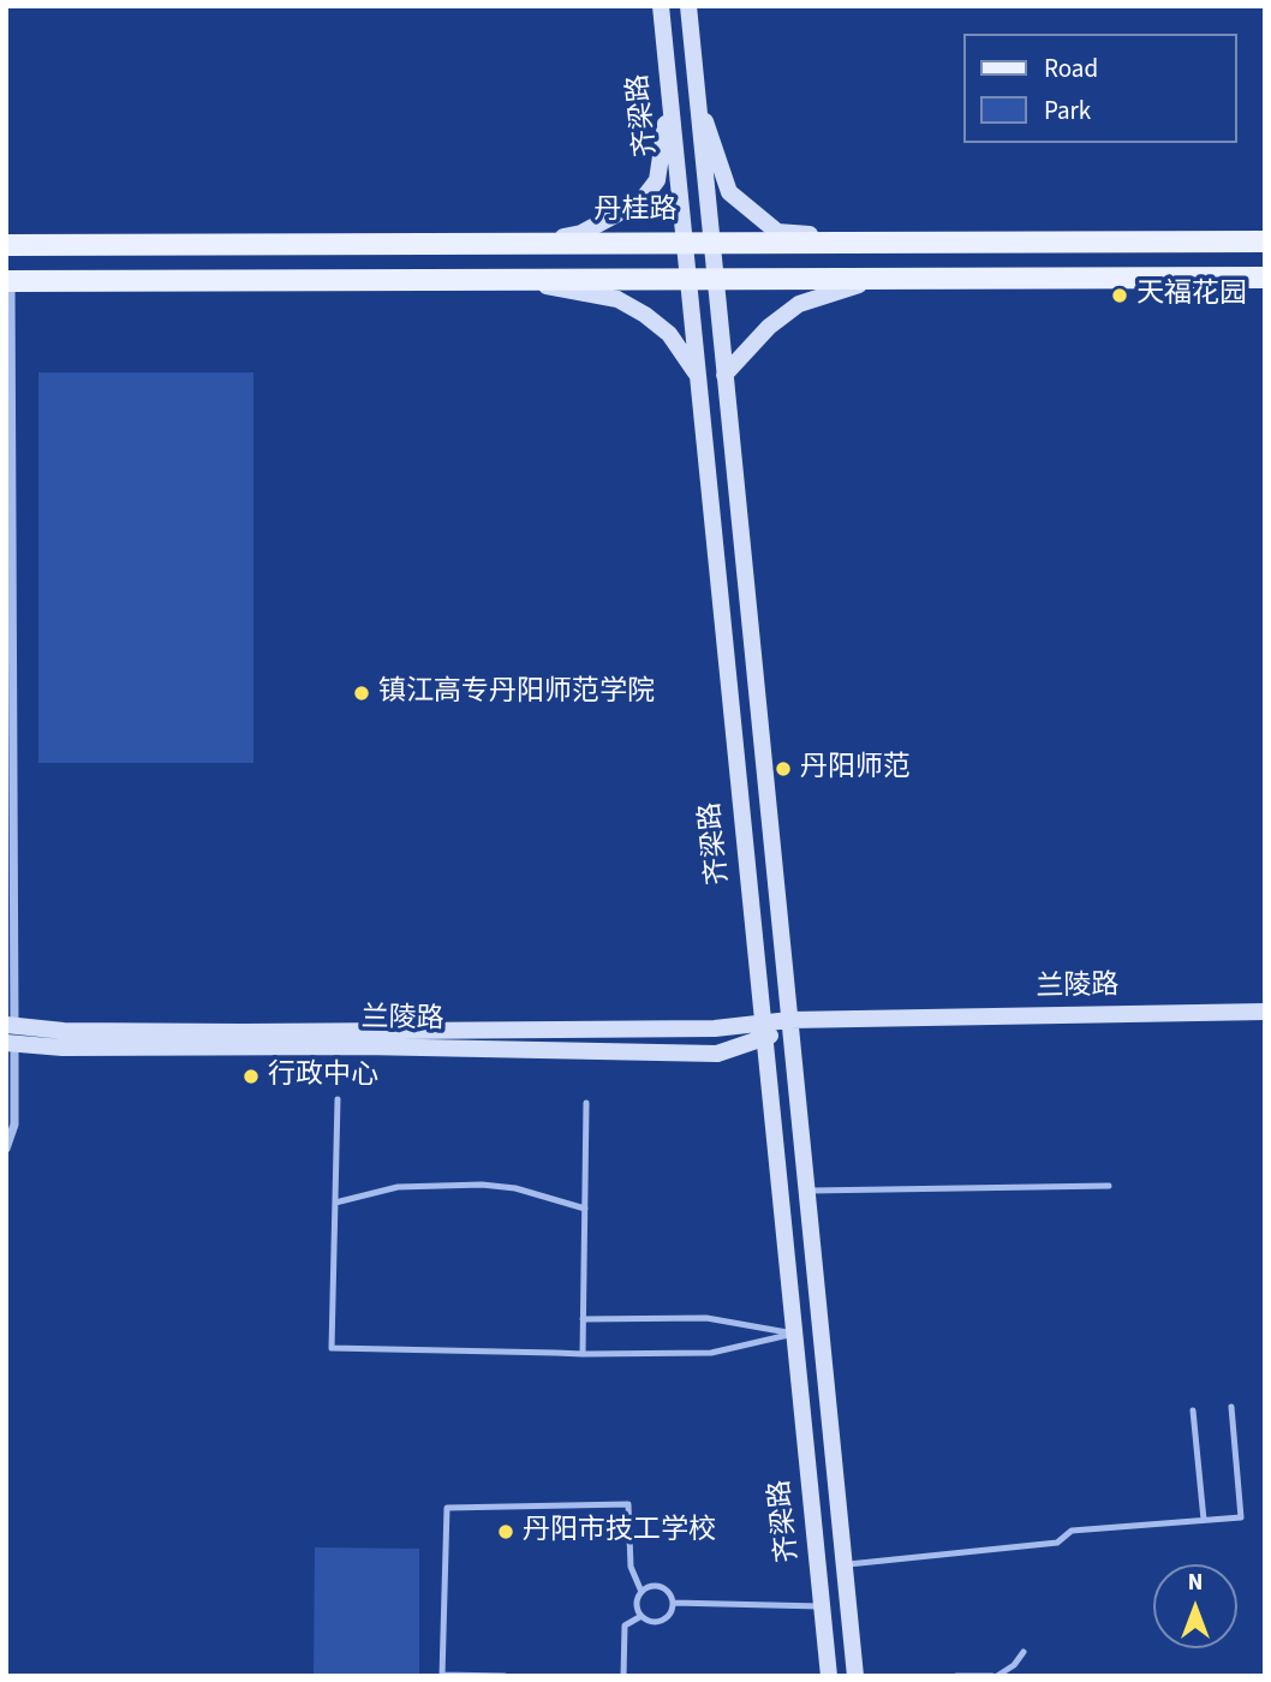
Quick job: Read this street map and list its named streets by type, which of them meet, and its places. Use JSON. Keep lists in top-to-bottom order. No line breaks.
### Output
{"streets":{"main road":["齐梁路","丹桂路","兰陵路"]},"crossings":[["齐梁路","丹桂路"],["齐梁路","兰陵路"]],"places":["天福花园","镇江高专丹阳师范学院","丹阳师范","行政中心","丹阳市技工学校"],"legend":["Road","Park"],"north":"top"}
